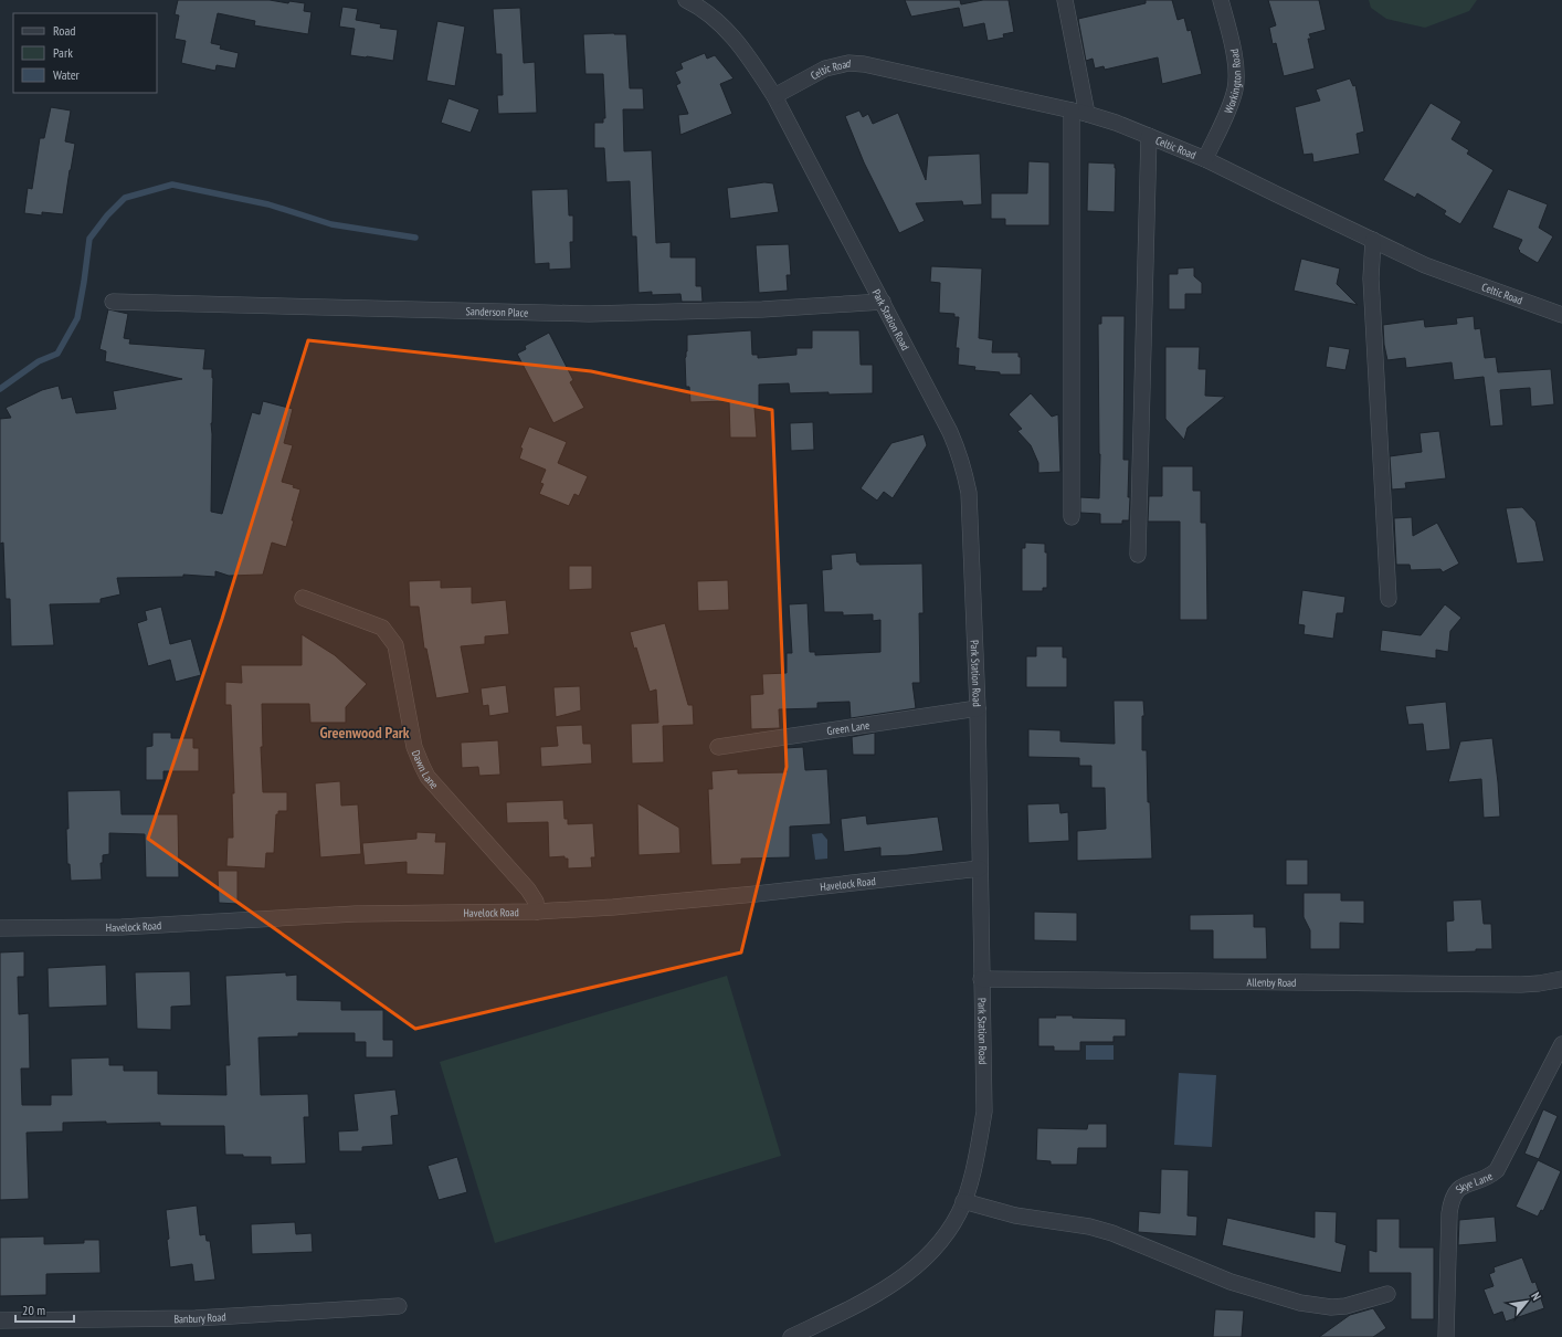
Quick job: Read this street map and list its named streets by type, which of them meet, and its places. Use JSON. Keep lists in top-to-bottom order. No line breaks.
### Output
{"streets":{"street":["Celtic Road","Workington Road","Sanderson Place","Park Station Road","Green Lane","Dawn Lane","Havelock Road","Allenby Road","Skye Lane","Banbury Road"]},"crossings":[["Celtic Road","Workington Road"],["Celtic Road","Park Station Road"],["Sanderson Place","Park Station Road"],["Park Station Road","Green Lane"],["Park Station Road","Havelock Road"],["Park Station Road","Allenby Road"],["Dawn Lane","Havelock Road"]],"districts":["Greenwood Park"],"legend":["Road","Park","Water"],"scale_bar":"20 m","north":"top right"}
